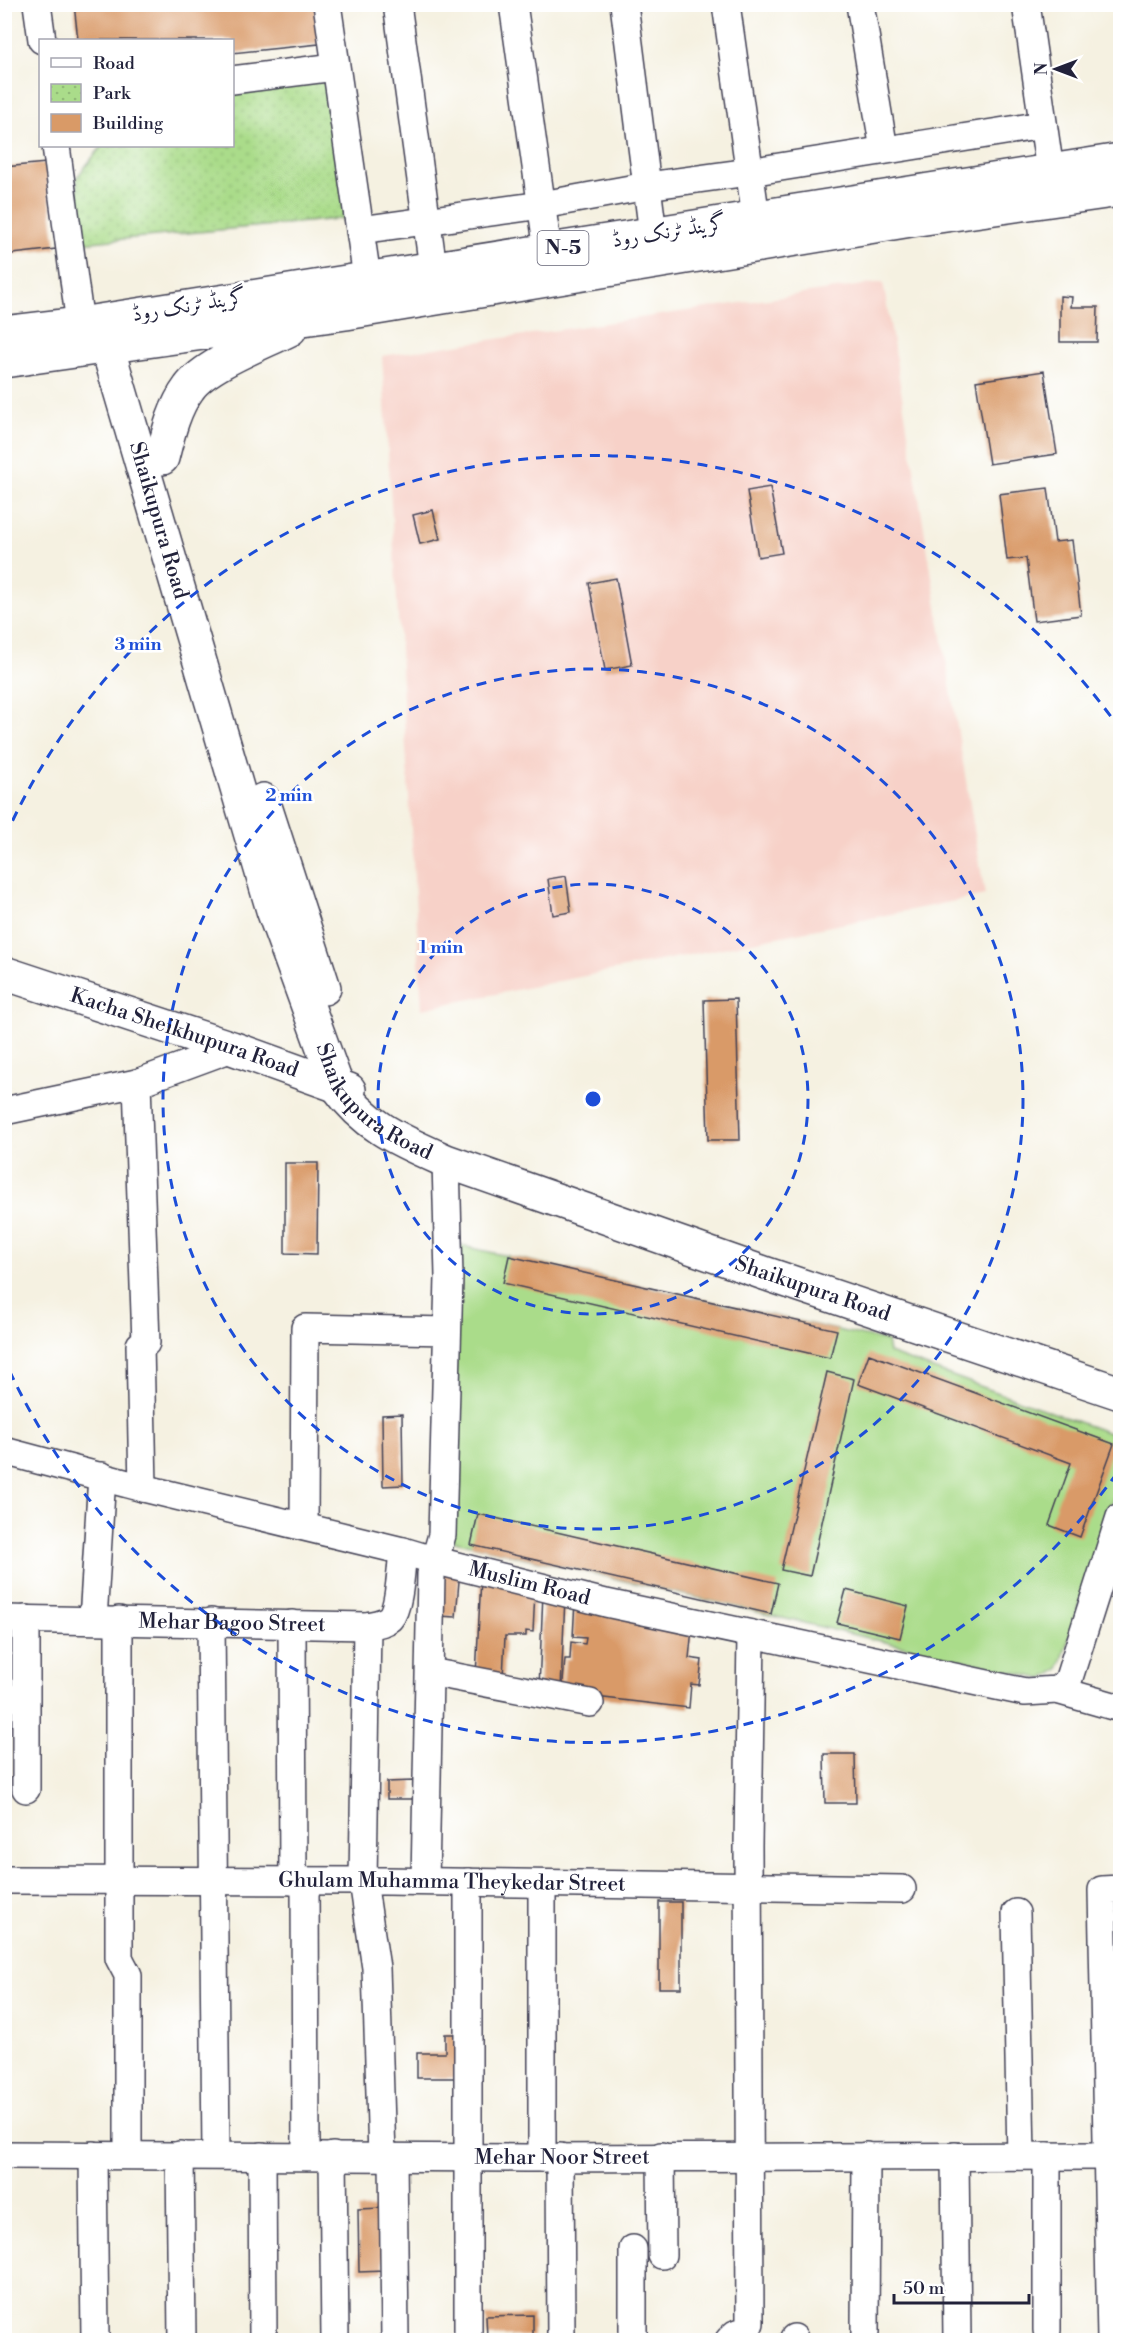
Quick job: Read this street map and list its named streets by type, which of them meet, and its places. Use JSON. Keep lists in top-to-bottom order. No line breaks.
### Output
{"streets":{"main road":["گرینڈ ٹرنک روڈ","N-5","Shaikupura Road","Kacha Sheikhupura Road"],"street":["Muslim Road","Mehar Bagoo Street","Ghulam Muhamma Theykedar Street","Mehar Noor Street"]},"crossings":[["گرینڈ ٹرنک روڈ","Shaikupura Road"],["Shaikupura Road","Kacha Sheikhupura Road"],["Muslim Road","Mehar Bagoo Street"]],"legend":["Road","Park","Building"],"scale_bar":"50 m","north":"left","rings":["3 min","2 min","1 min"]}
